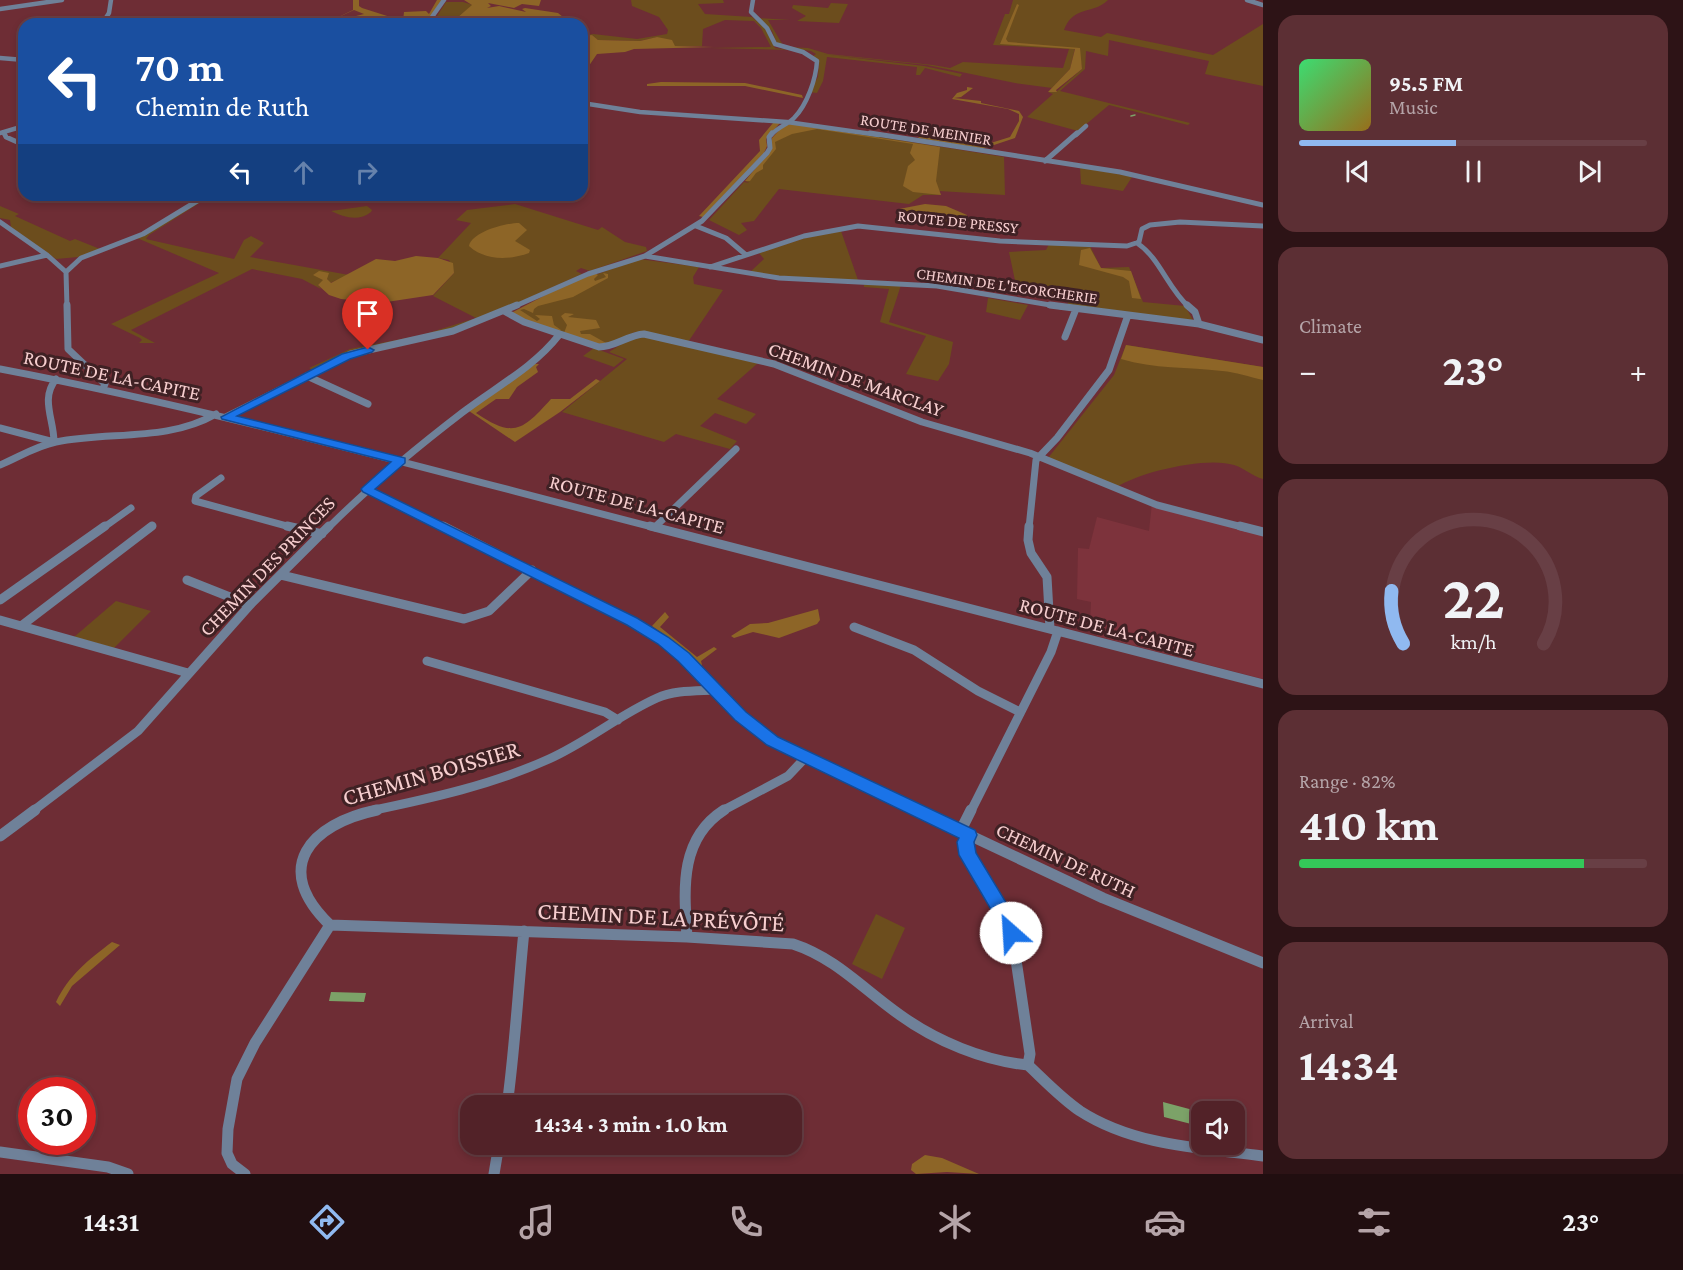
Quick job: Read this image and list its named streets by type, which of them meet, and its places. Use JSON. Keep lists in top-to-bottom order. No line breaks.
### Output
{"streets":{"street":["ROUTE DE MEINIER","ROUTE DE PRESSY","CHEMIN DE L'ECORCHERIE","ROUTE DE LA-CAPITE","CHEMIN DE MARCLAY","CHEMIN DES PRINCES","CHEMIN BOISSIER","CHEMIN DE RUTH","CHEMIN DE LA PRÉVÔTÉ"]},"crossings":[["ROUTE DE PRESSY","CHEMIN DE L'ECORCHERIE"],["ROUTE DE LA-CAPITE","CHEMIN DES PRINCES"],["CHEMIN DE MARCLAY","CHEMIN DES PRINCES"],["CHEMIN DES PRINCES","CHEMIN DE RUTH"],["CHEMIN BOISSIER","CHEMIN DE RUTH"],["CHEMIN BOISSIER","CHEMIN DE LA PRÉVÔTÉ"]],"page":{"turn":["70 m","Chemin de Ruth"],"song":["95.5 FM","Music"],"tile":["Climate",["Range · 82%","410 km"],["Arrival","14:34"]],"heat":["−","23°","+"],"limit":"30","trip":"14:34 · 3 min · 1.0 km","tabs":["14:31","23°"],"gauge":["22","km/h"]}}
